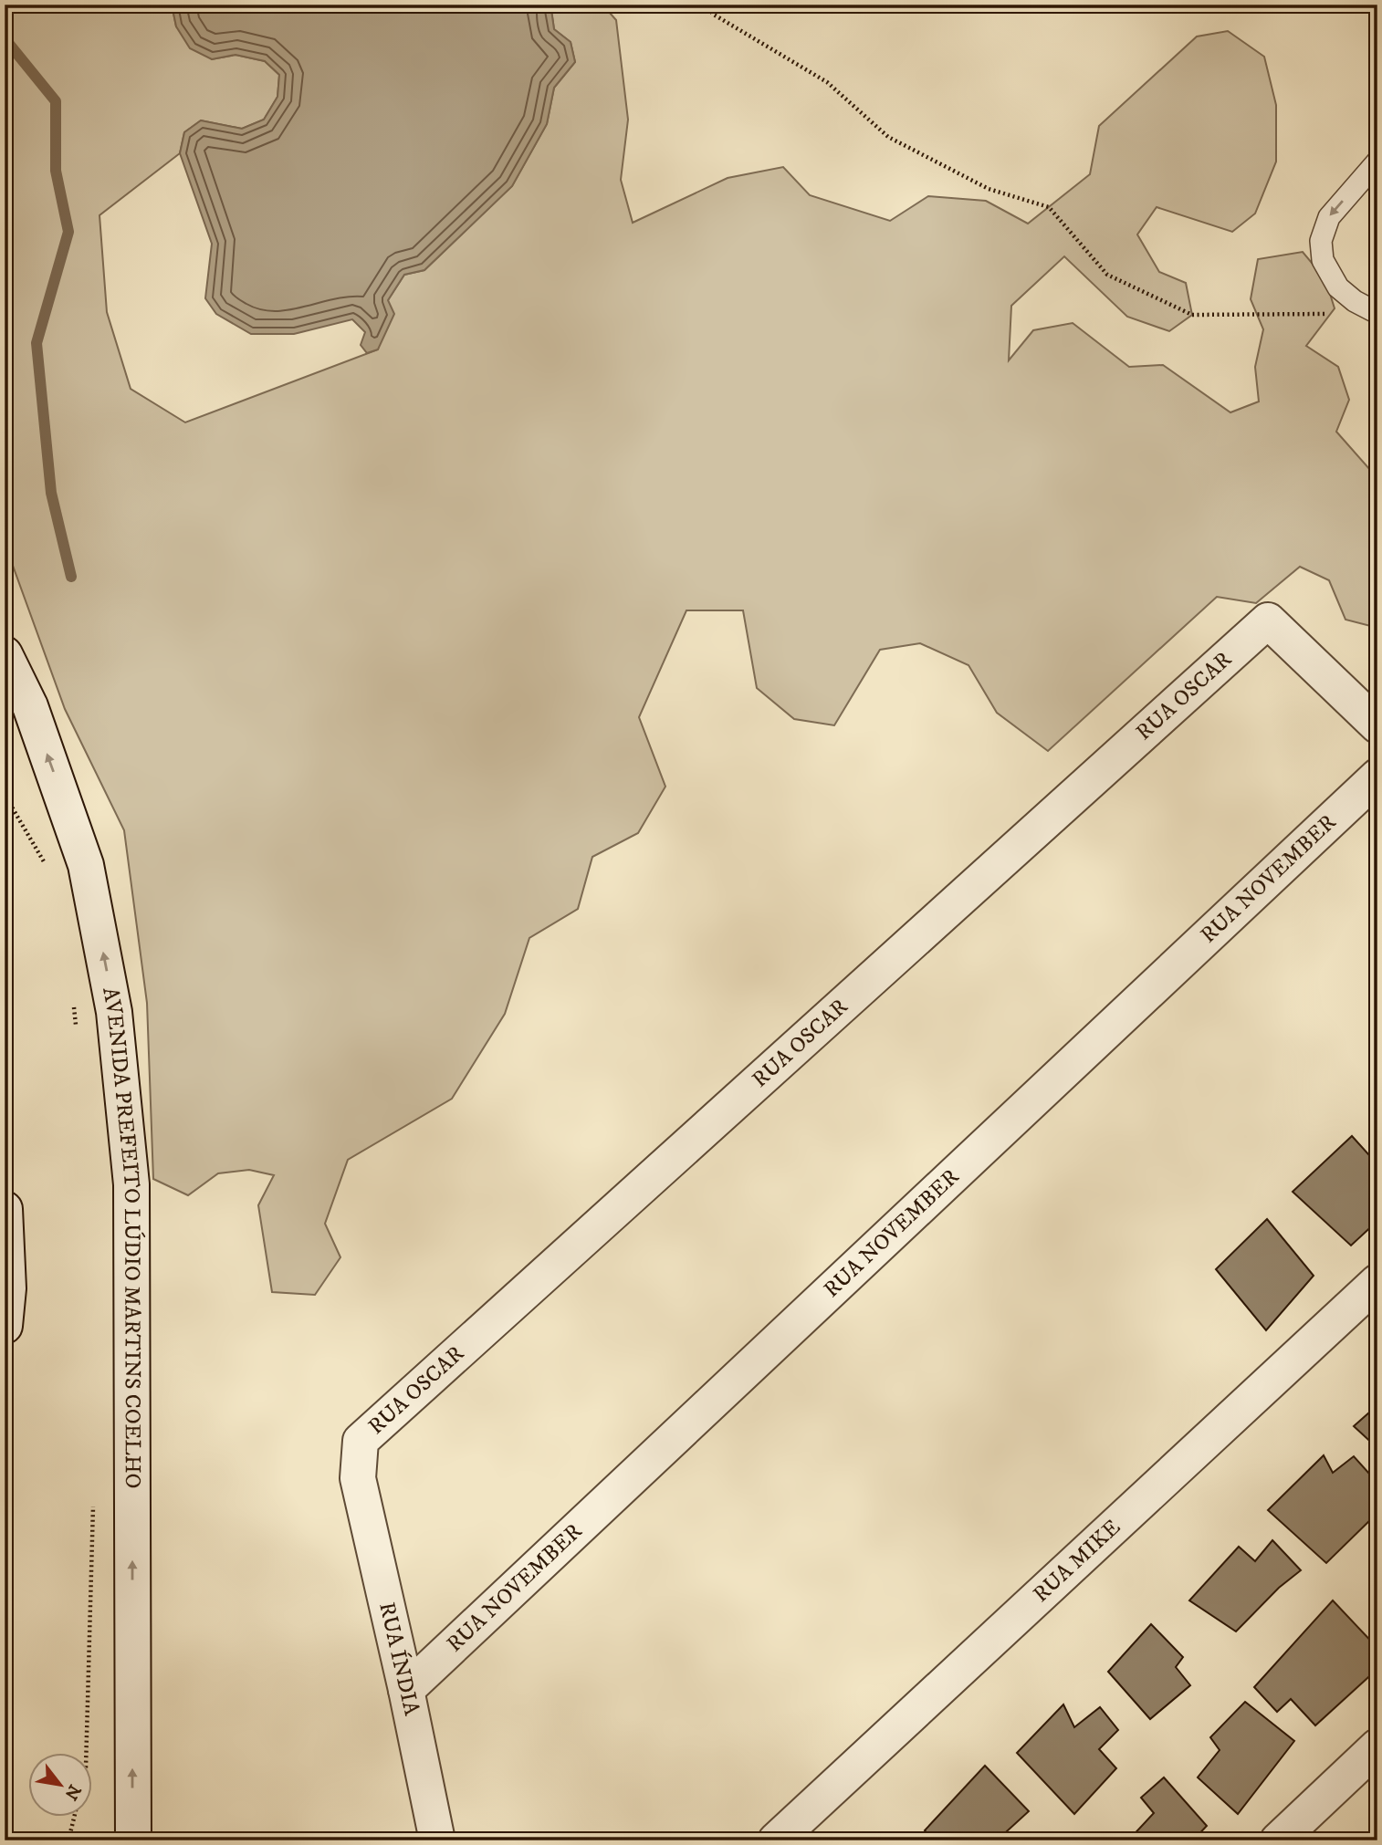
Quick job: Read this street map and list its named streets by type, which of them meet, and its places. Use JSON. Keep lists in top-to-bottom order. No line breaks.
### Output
{"streets":{"street":["RUA OSCAR","RUA NOVEMBER","AVENIDA PREFEITO LÚDIO MARTINS COELHO","RUA MIKE","RUA ÍNDIA"]},"crossings":[["RUA OSCAR","RUA ÍNDIA"],["RUA NOVEMBER","RUA ÍNDIA"]],"one_way":["AVENIDA PREFEITO LÚDIO MARTINS COELHO"],"north":"bottom right"}
